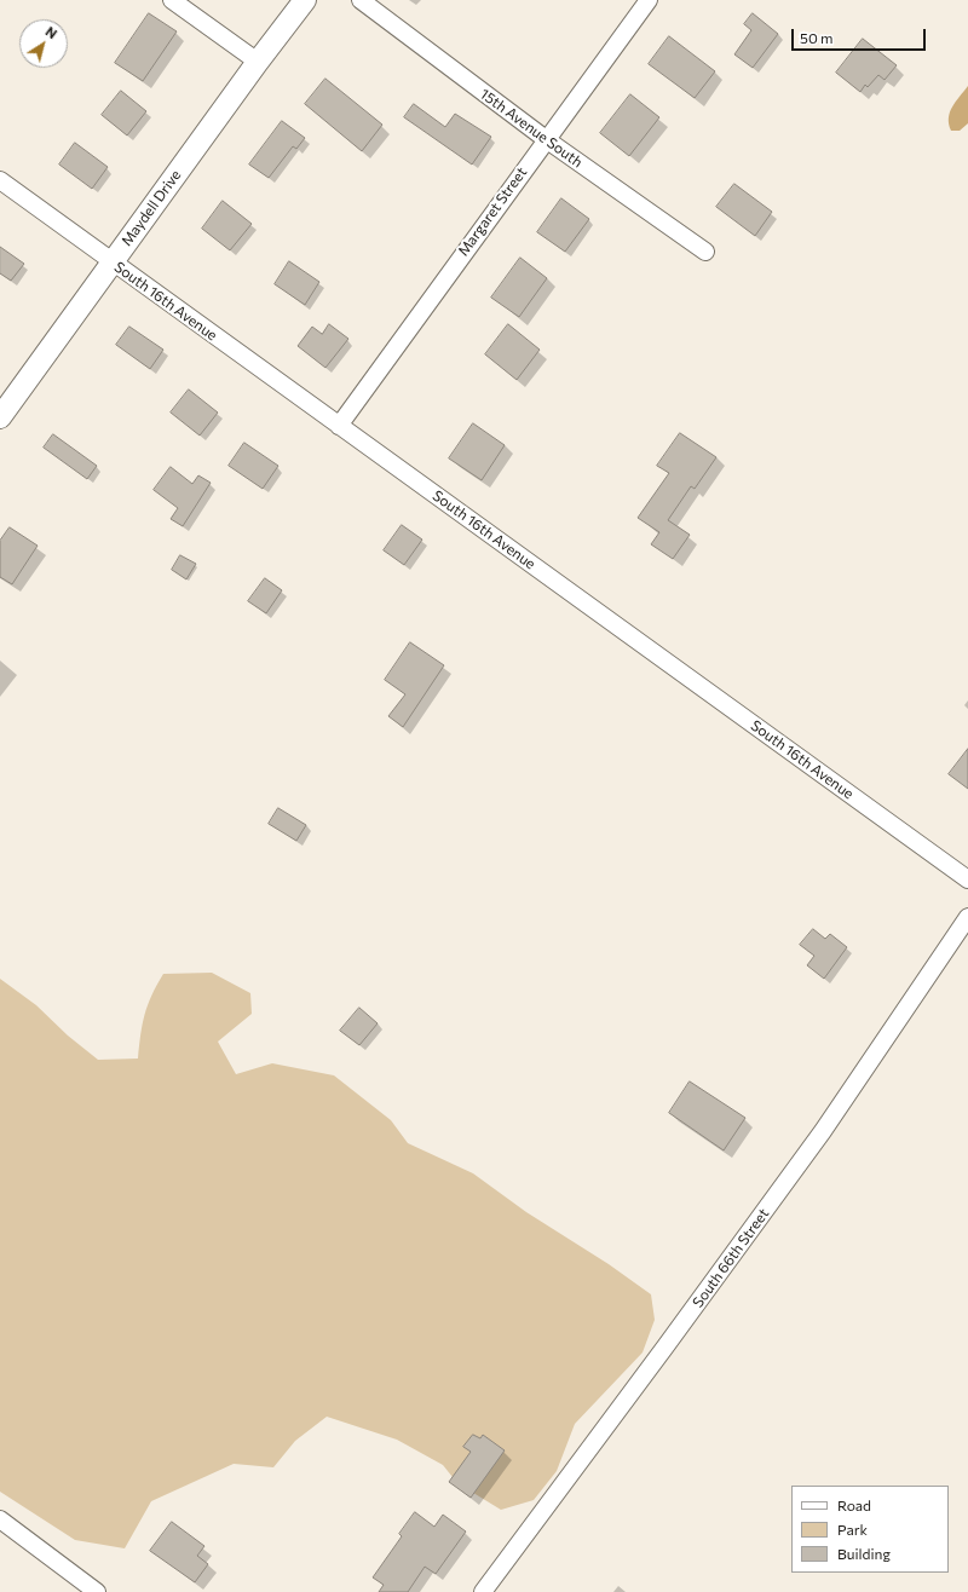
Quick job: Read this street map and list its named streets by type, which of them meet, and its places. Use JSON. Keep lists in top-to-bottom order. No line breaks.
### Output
{"streets":{"street":["15th Avenue South","Maydell Drive","Margaret Street","South 16th Avenue","South 66th Street"]},"crossings":[["15th Avenue South","Margaret Street"],["Maydell Drive","South 16th Avenue"],["Margaret Street","South 16th Avenue"]],"legend":["Road","Park","Building"],"scale_bar":"50 m","north":"top right"}
